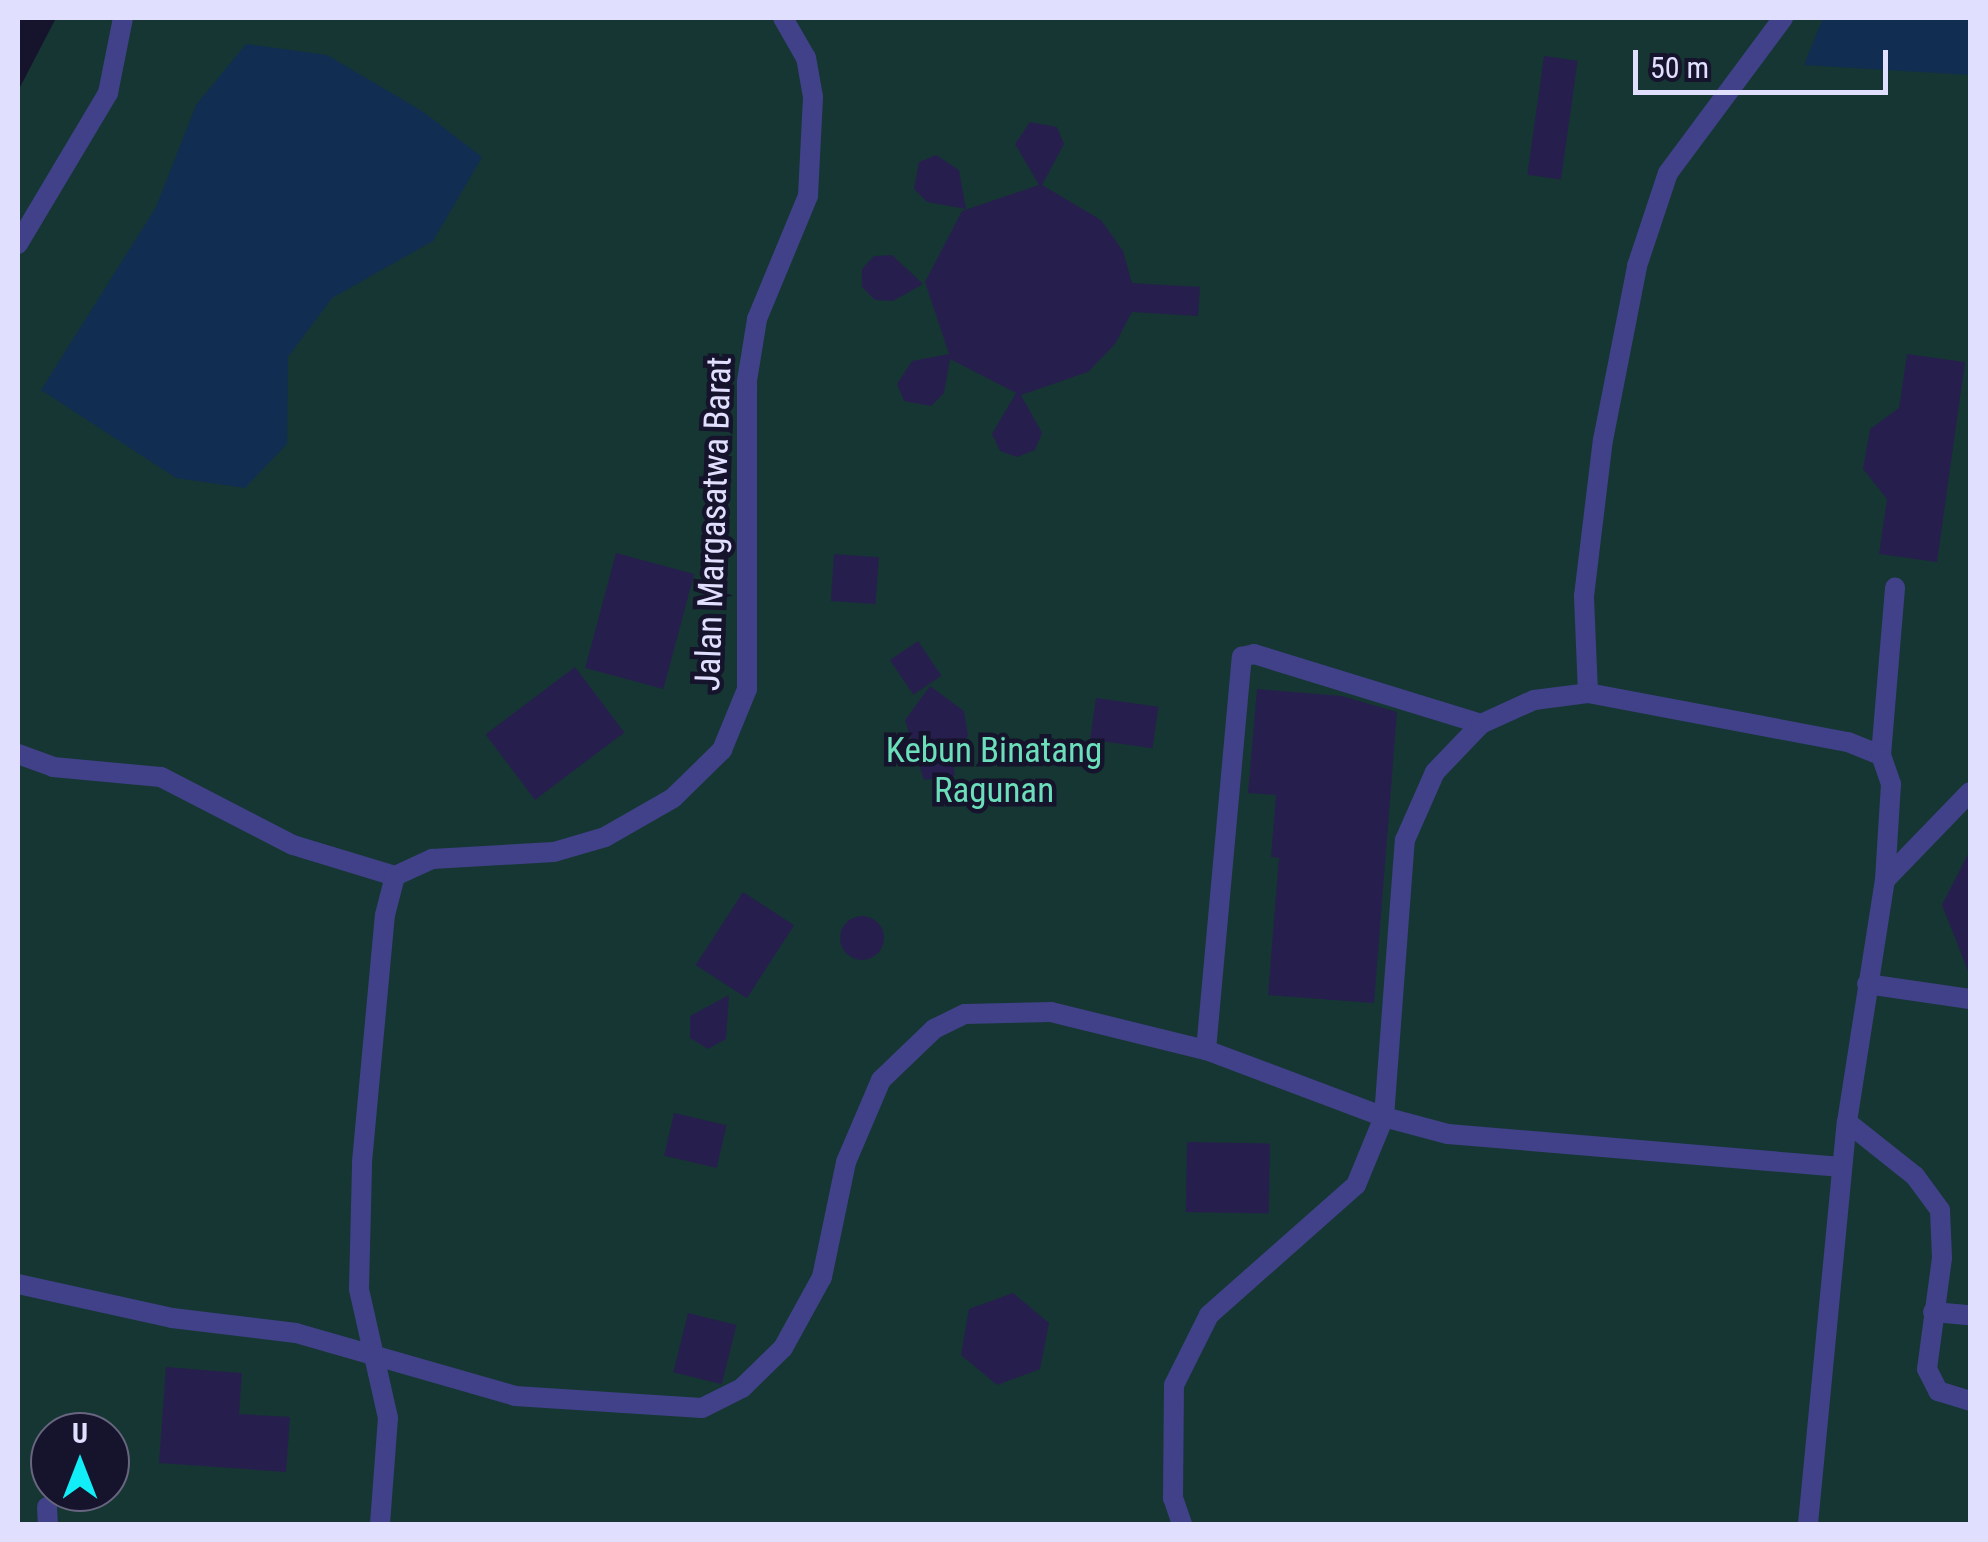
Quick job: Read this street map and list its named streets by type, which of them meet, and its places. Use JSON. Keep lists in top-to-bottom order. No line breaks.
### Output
{"streets":{"lane":["Jalan Margasatwa Barat"]},"parks":["Kebun Binatang Ragunan"],"scale_bar":"50 m","north":"top"}
